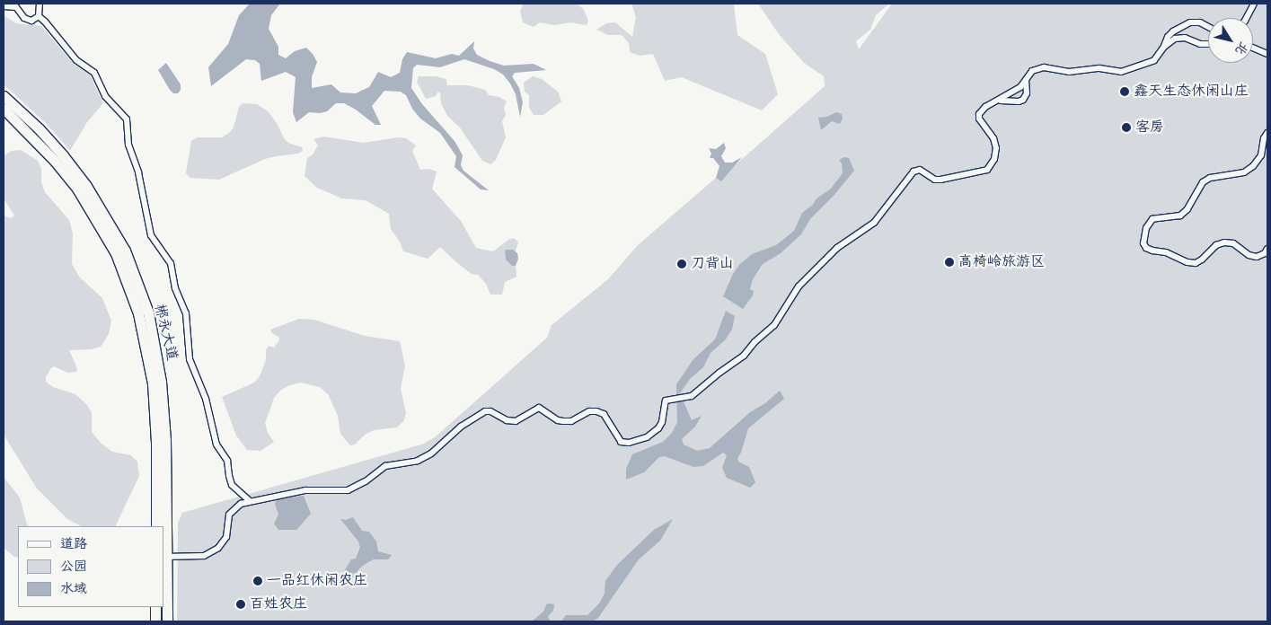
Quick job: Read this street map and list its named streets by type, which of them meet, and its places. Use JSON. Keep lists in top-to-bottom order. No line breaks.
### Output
{"streets":{"highway":["郴永大道"]},"places":["鑫天生态休闲山庄","客房","高椅岭旅游区","刀背山","一品红休闲农庄","百姓农庄"],"legend":["道路","公园","水域"],"north":"bottom right"}
